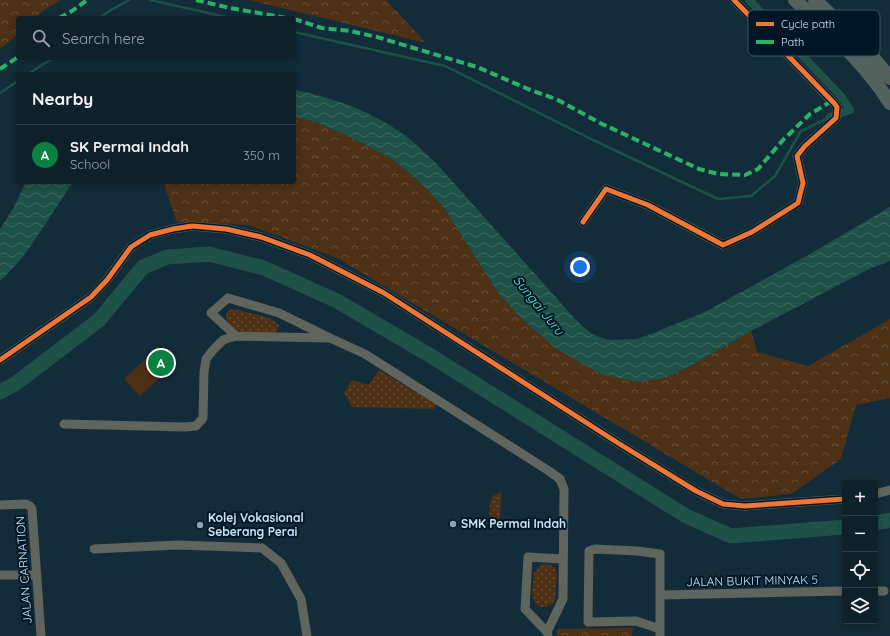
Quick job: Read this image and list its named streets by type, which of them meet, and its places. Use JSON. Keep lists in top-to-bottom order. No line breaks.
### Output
{"streets":{"street":["JALAN CARNATION","JALAN BUKIT MINYAK 5"]},"water":["Sungai Juru"],"places":["SMK Permai Indah","Kolej Vokasional Seberang Perai"],"legend":["Cycle path","Path"],"page":{"search":"Search here","heading":"Nearby","list":[{"mark":"A","name":"SK Permai Indah","note":"School","value":"350 m"}],"pins":"A","map_buttons":["+","−"]}}
